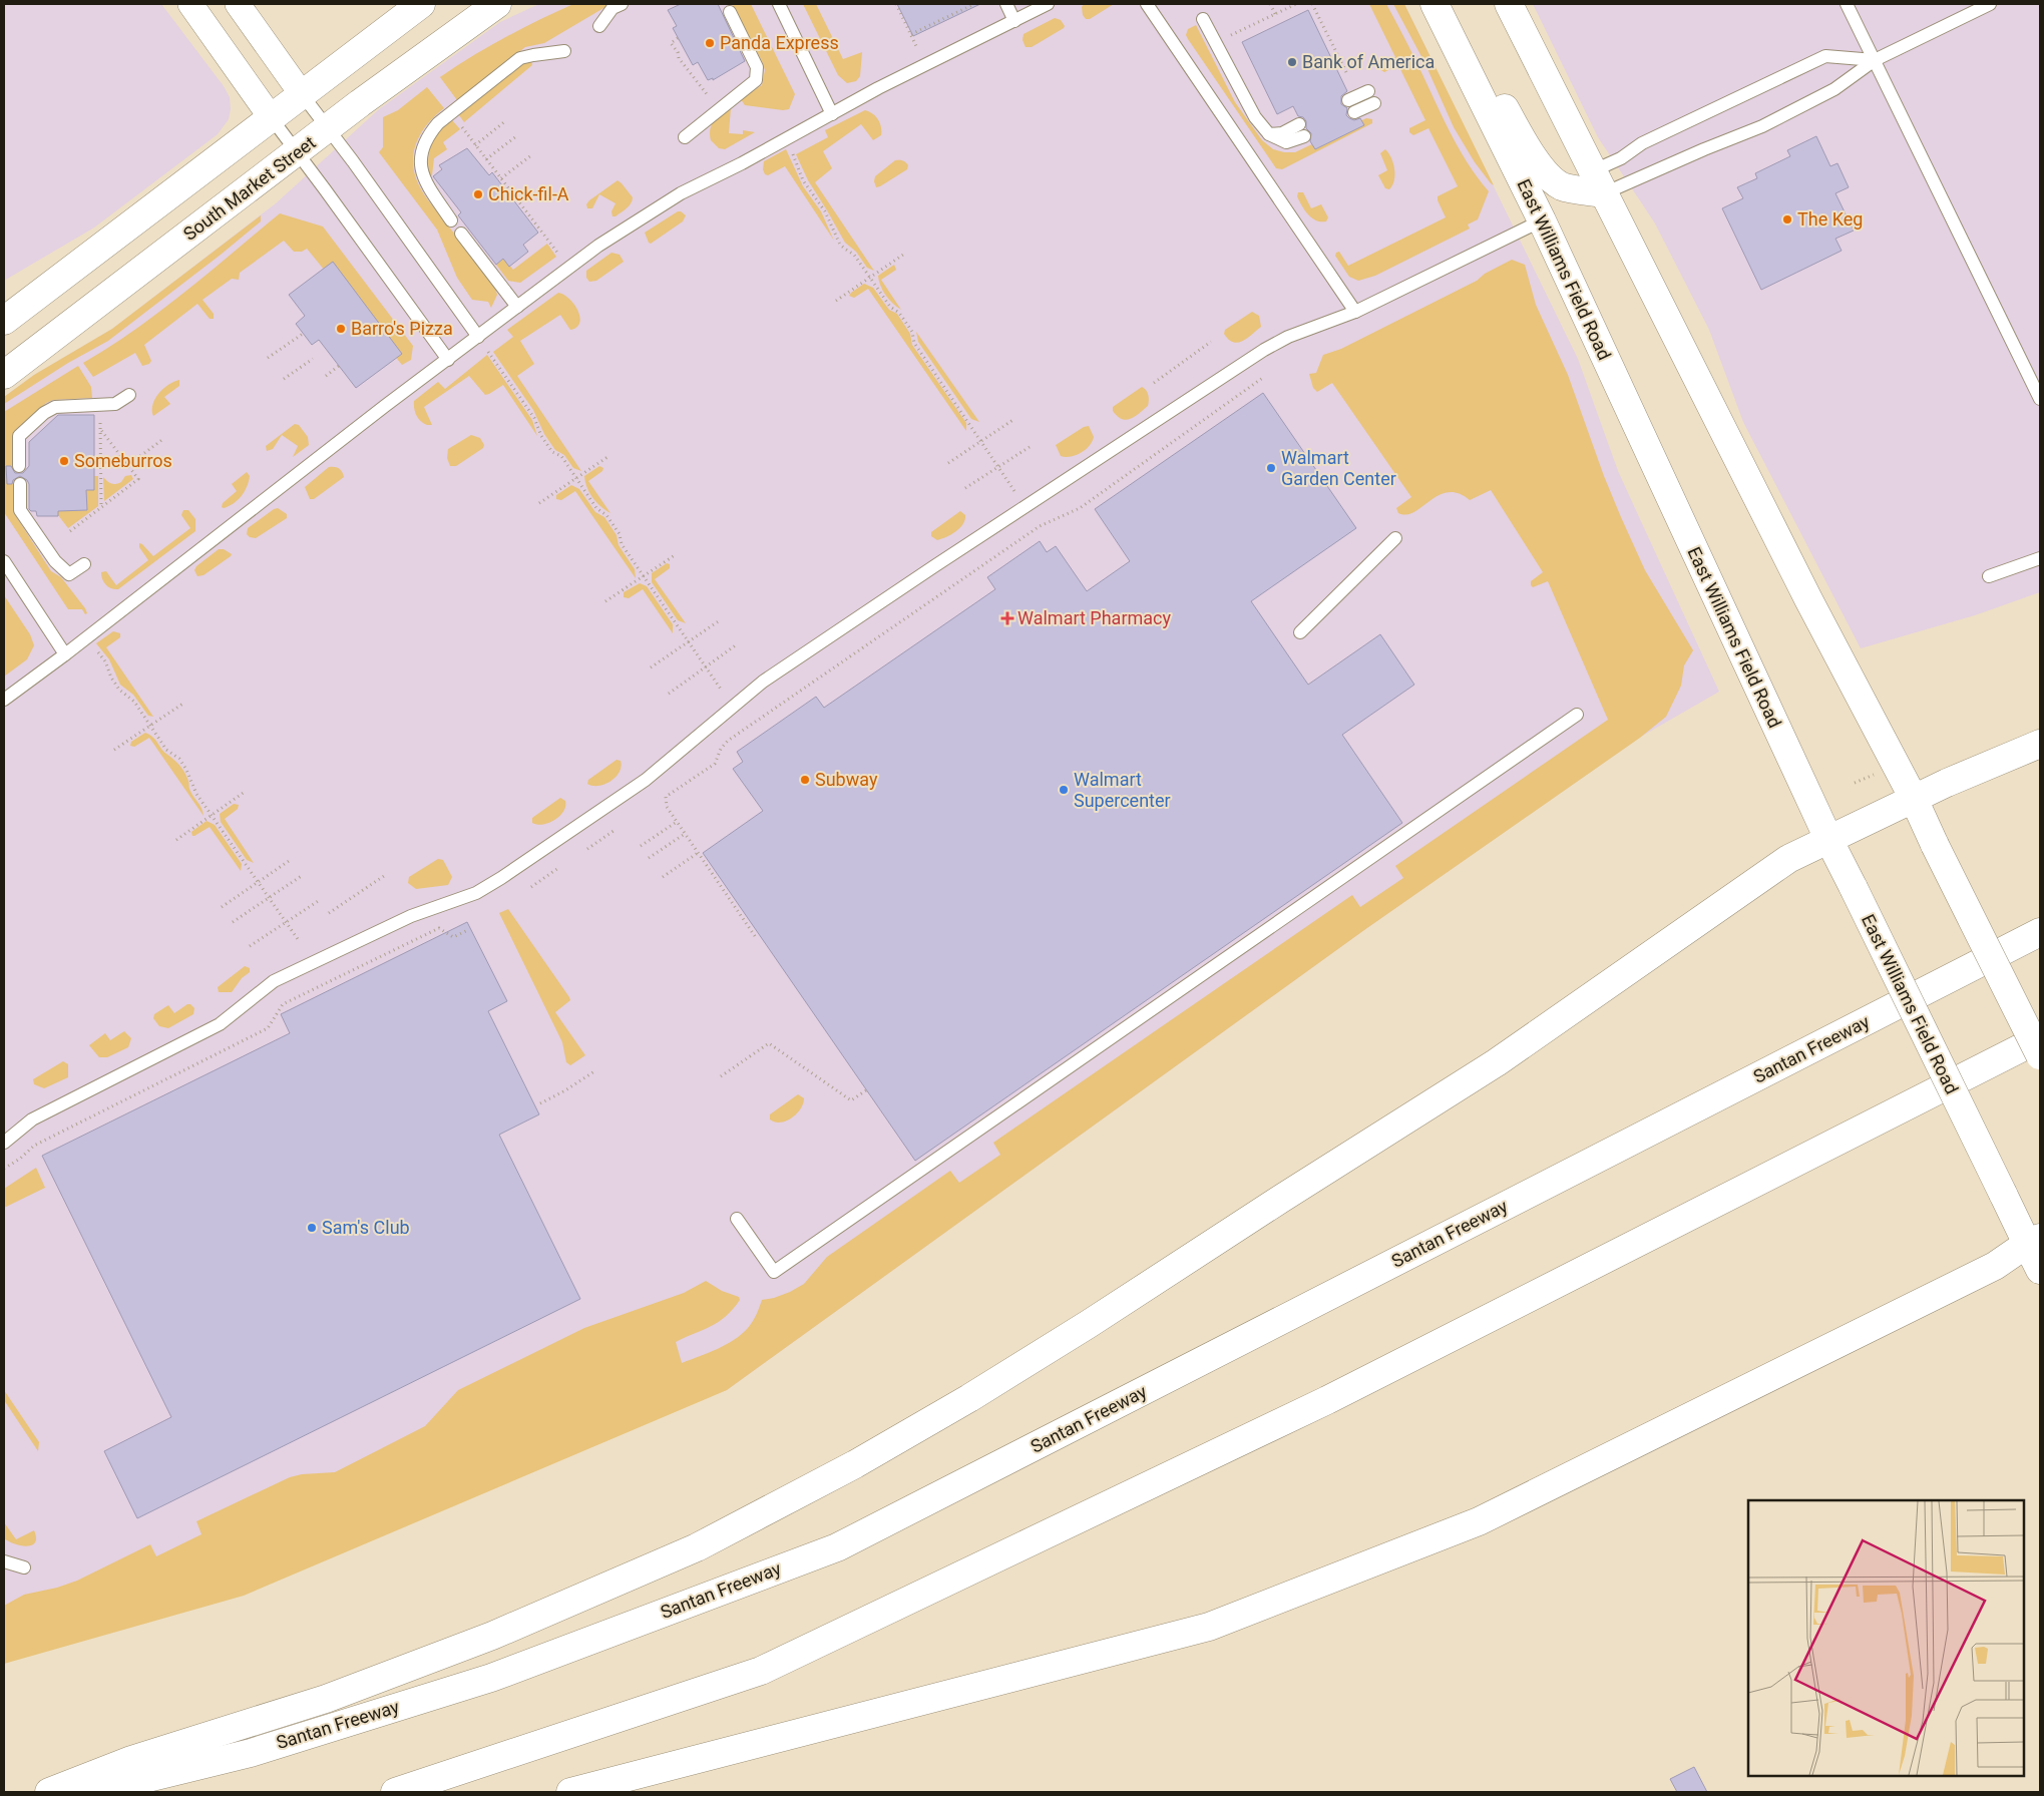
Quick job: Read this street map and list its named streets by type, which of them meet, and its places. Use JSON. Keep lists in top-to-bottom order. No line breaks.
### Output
{"streets":{"main road":["South Market Street","East Williams Field Road","Santan Freeway"]},"places":{"other":["Panda Express","Bank of America","Chick-fil-A","The Keg","Barro's Pizza","Someburros","Walmart Garden Center","Subway","Walmart Supercenter","Sam's Club"],"health":["Walmart Pharmacy"]}}
